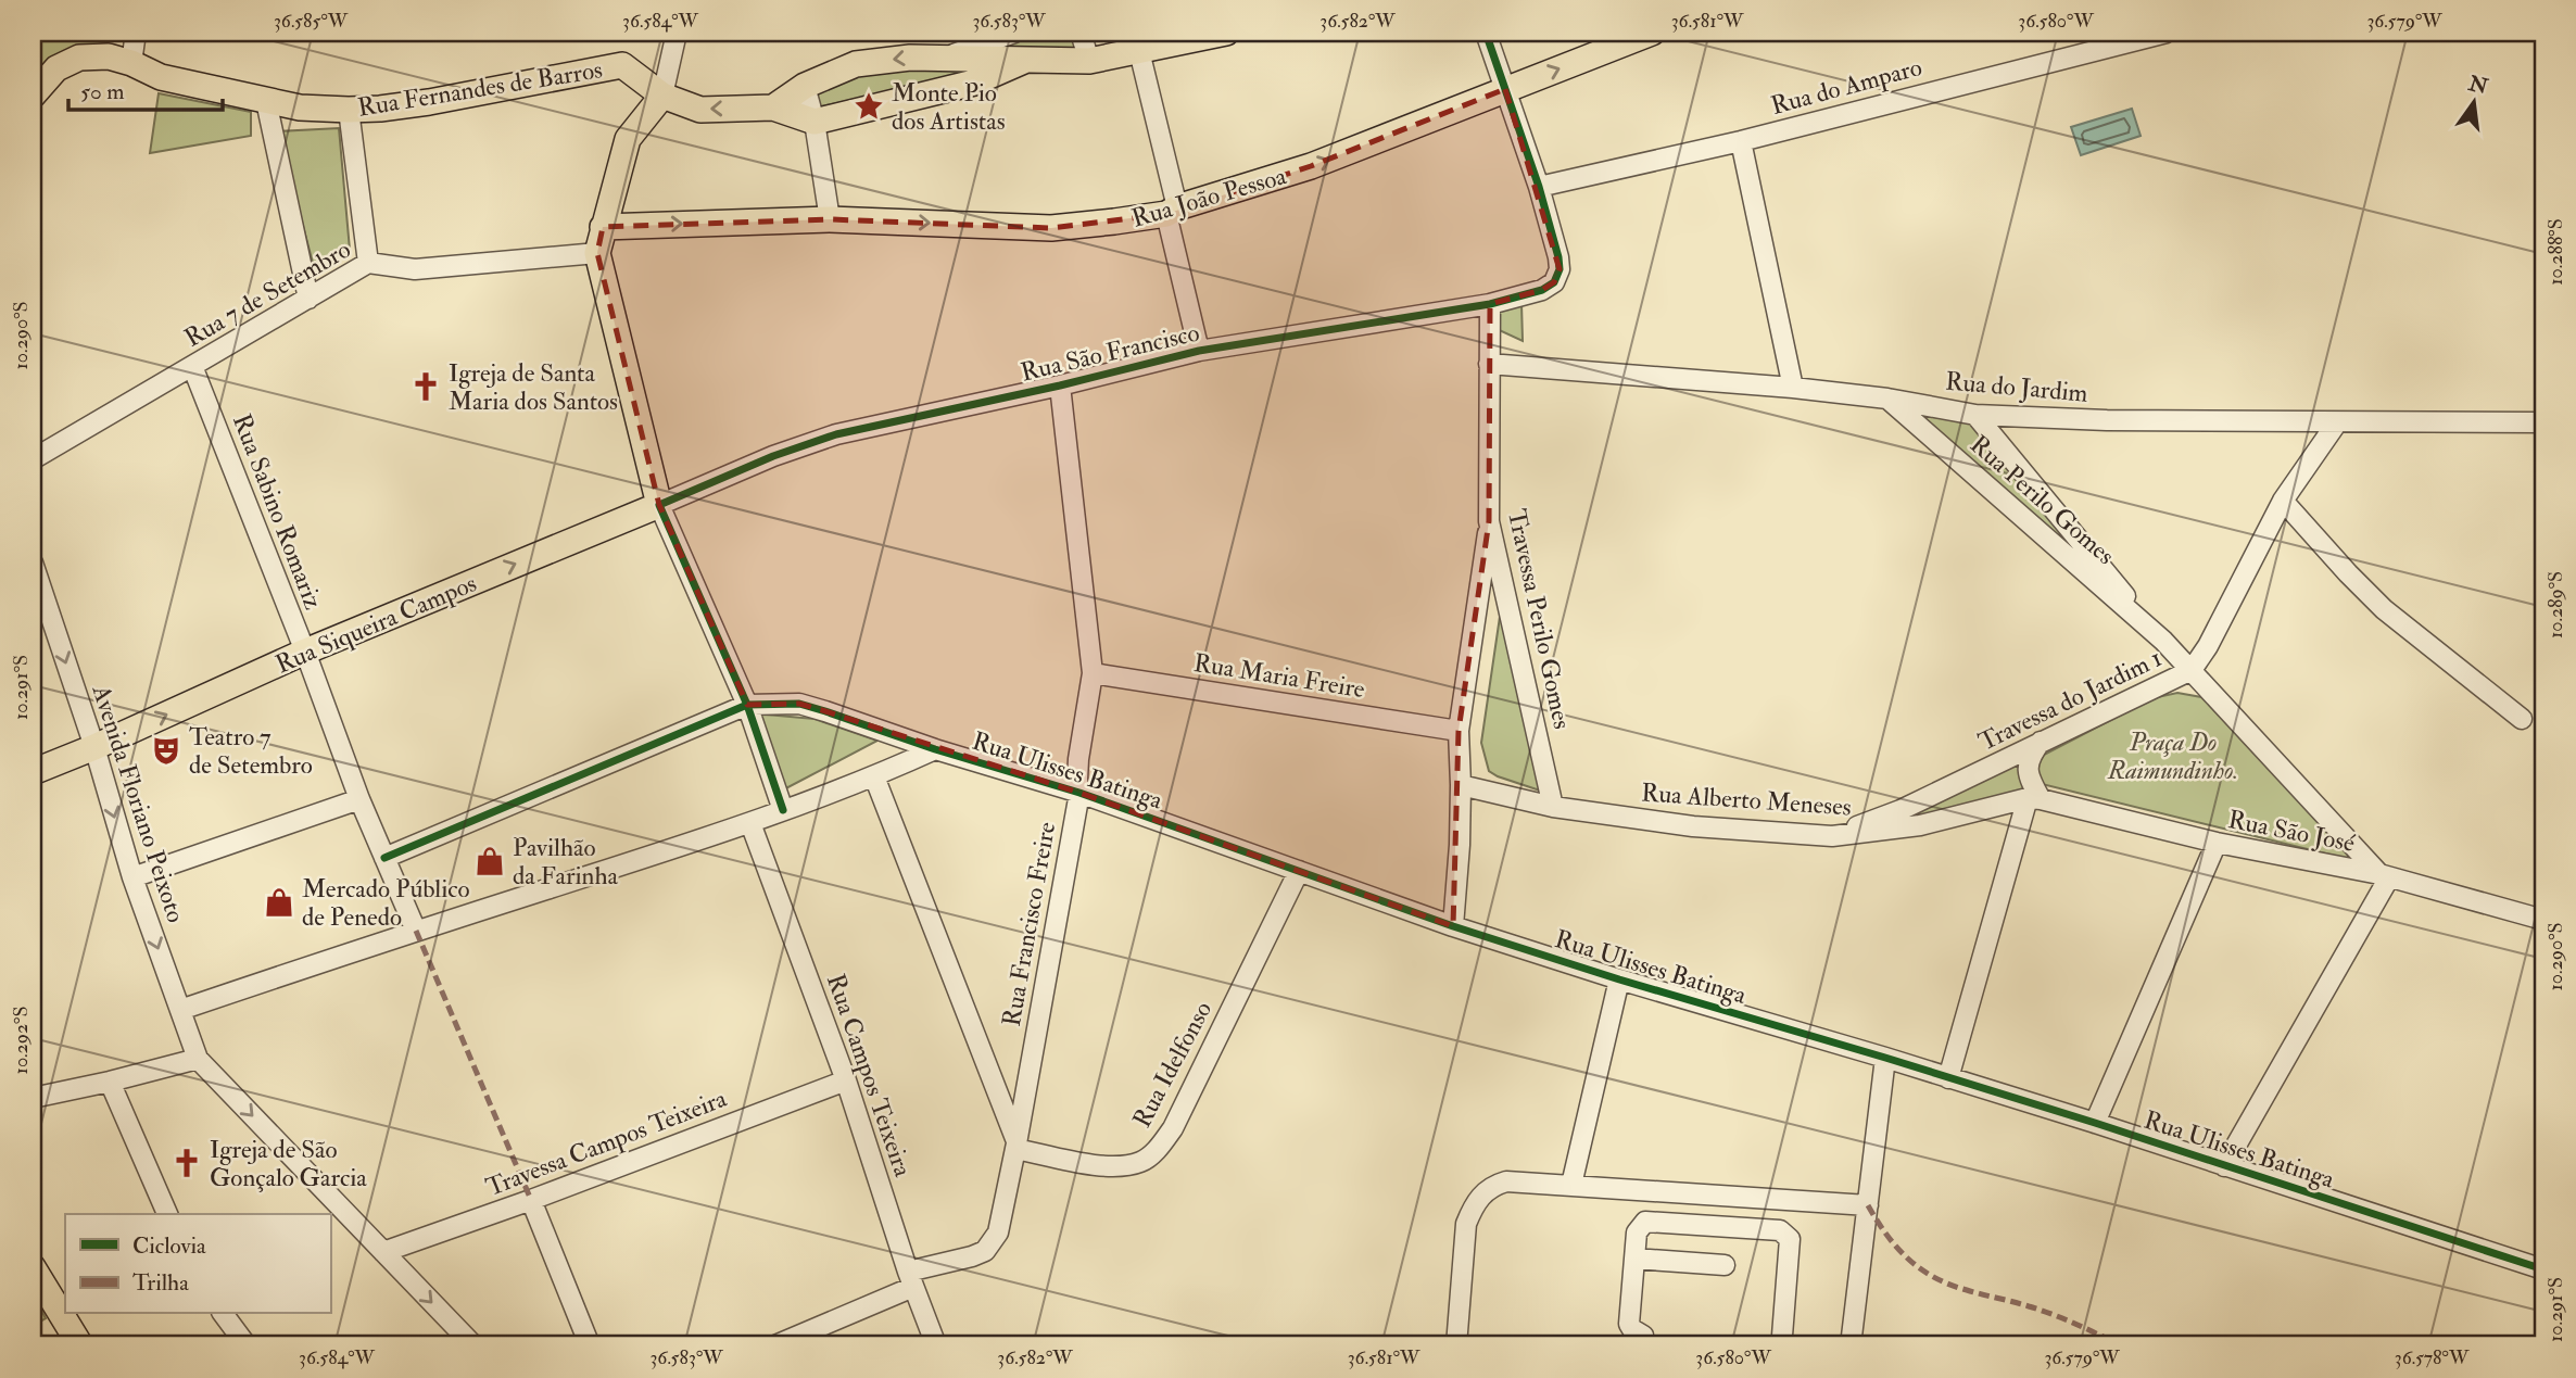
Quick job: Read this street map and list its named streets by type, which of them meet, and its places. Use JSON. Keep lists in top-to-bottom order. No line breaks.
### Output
{"streets":{"main road":["Rua Fernandes de Barros","Rua João Pessoa","Rua Siqueira Campos"],"street":["Rua do Amparo","Rua 7 de Setembro","Rua São Francisco","Rua do Jardim","Rua Perilo Gomes","Rua Sabino Romariz","Travessa Perilo Gomes","Rua Maria Freire","Travessa do Jardim 1","Rua Ulisses Batinga","Rua Alberto Meneses","Avenida Floriano Peixoto","Rua São José","Rua Francisco Freire","Rua Idelfonso","Rua Campos Teixeira","Travessa Campos Teixeira"]},"crossings":[["Rua do Amparo","Rua São Francisco"],["Rua 7 de Setembro","Rua Sabino Romariz"],["Rua São Francisco","Travessa Perilo Gomes"],["Rua São Francisco","Rua Siqueira Campos"],["Rua São Francisco","Rua Francisco Freire"],["Rua do Jardim","Rua Perilo Gomes"],["Rua do Jardim","Travessa Perilo Gomes"],["Rua do Jardim","Travessa do Jardim 1"],["Rua Perilo Gomes","Travessa do Jardim 1"],["Rua Perilo Gomes","Rua São José"],["Rua Sabino Romariz","Rua Siqueira Campos"],["Travessa Perilo Gomes","Rua Alberto Meneses"],["Rua Siqueira Campos","Avenida Floriano Peixoto"],["Rua Maria Freire","Rua Francisco Freire"],["Travessa do Jardim 1","Rua Alberto Meneses"],["Rua Ulisses Batinga","Rua Francisco Freire"],["Rua Ulisses Batinga","Rua Idelfonso"],["Rua Alberto Meneses","Rua São José"],["Rua Francisco Freire","Rua Idelfonso"],["Rua Francisco Freire","Rua Campos Teixeira"],["Rua Campos Teixeira","Travessa Campos Teixeira"]],"one_way":["Rua Siqueira Campos","Avenida Floriano Peixoto"],"parks":["Praça Do Raimundinho."],"places":{"place":["Monte Pio dos Artistas"],"church":["Igreja de Santa Maria dos Santos","Igreja de São Gonçalo Garcia"],"theatre":["Teatro 7 de Setembro"],"shop":["Pavilhão da Farinha","Mercado Público de Penedo"]},"legend":["Ciclovia","Trilha"],"scale_bar":"50 m","north":"top","coordinates":["36.585°W","36.584°W","36.583°W","36.582°W","36.581°W","36.580°W","36.579°W","10.288°S","10.290°S","10.289°S","10.291°S","10.292°S","36.578°W"]}
